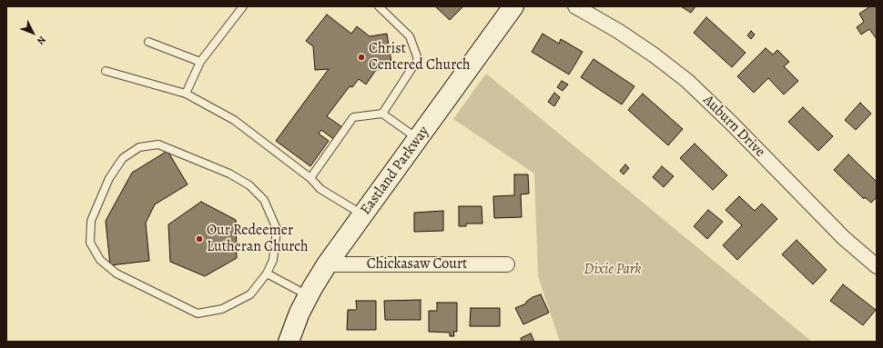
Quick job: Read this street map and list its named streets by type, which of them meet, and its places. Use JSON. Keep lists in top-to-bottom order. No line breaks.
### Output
{"streets":{"street":["Auburn Drive","Eastland Parkway","Chickasaw Court"]},"crossings":[["Eastland Parkway","Chickasaw Court"]],"parks":["Dixie Park"],"places":["Christ Centered Church","Our Redeemer Lutheran Church"],"north":"bottom right"}
